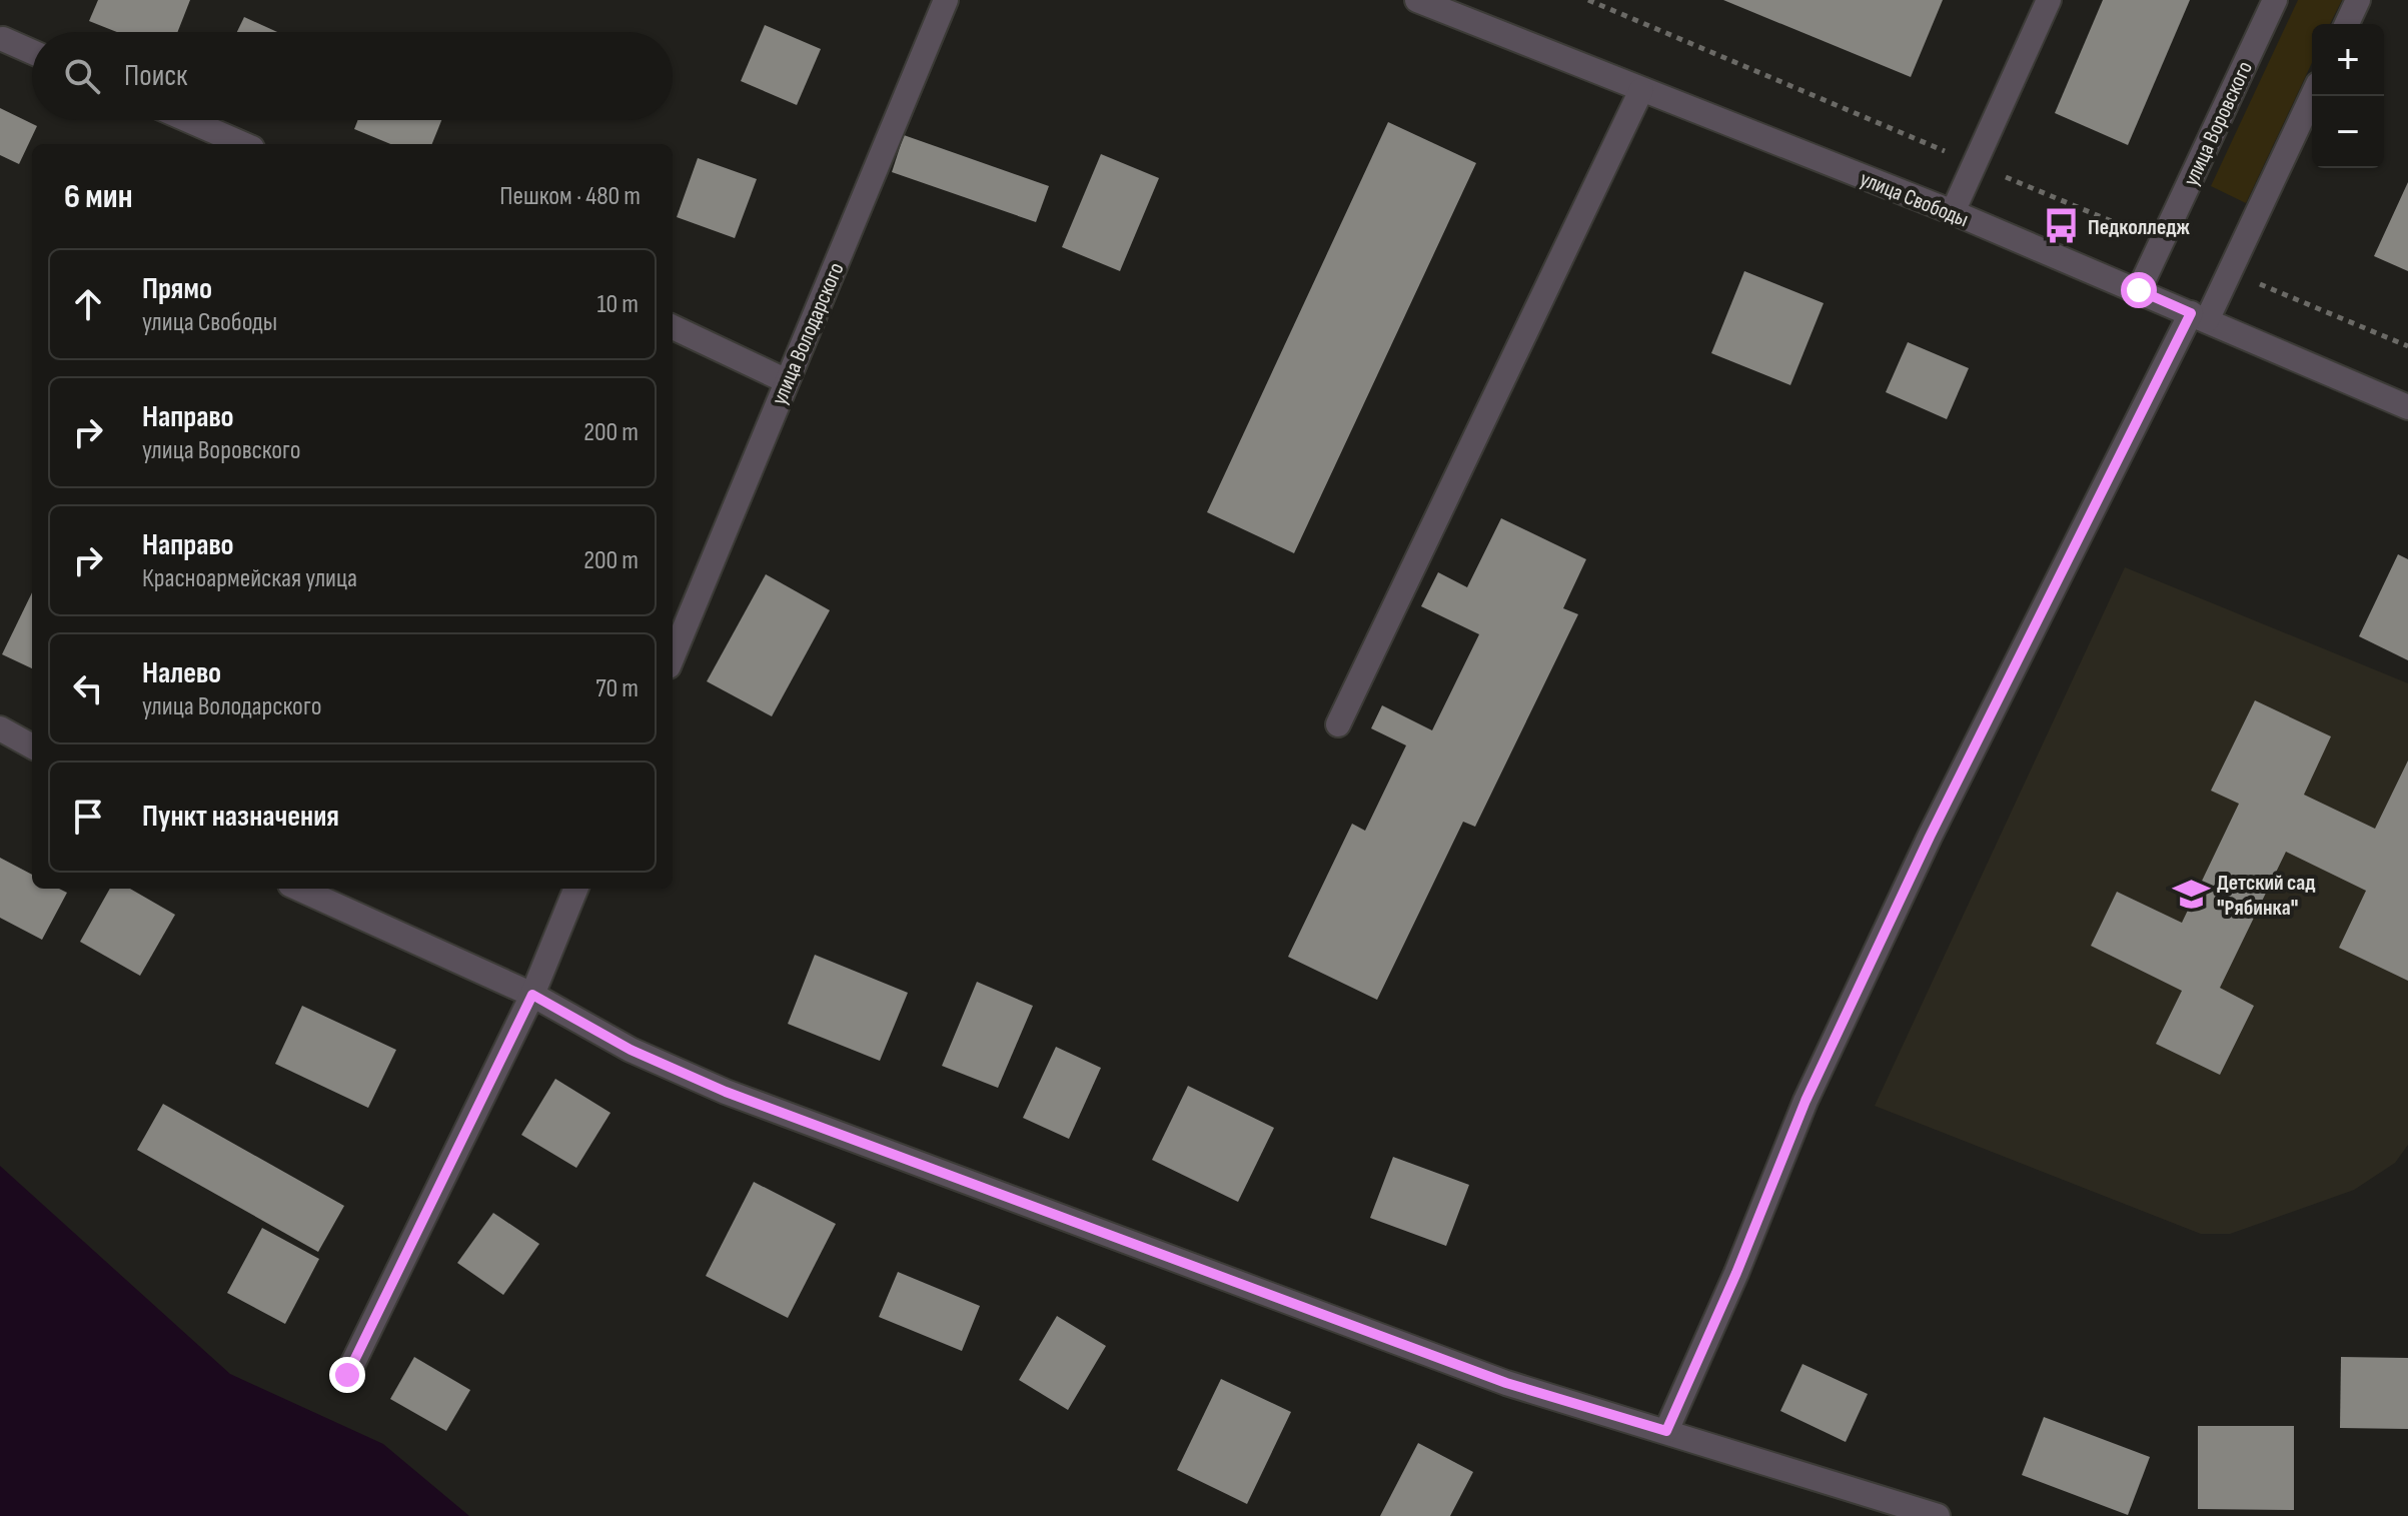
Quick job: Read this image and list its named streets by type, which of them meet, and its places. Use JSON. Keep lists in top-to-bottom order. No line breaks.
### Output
{"streets":{"street":["улица Воровского","улица Свободы","улица Володарского"]},"crossings":[["улица Воровского","улица Свободы"]],"places":{"bus stop":["Педколледж"],"school or university":["Детский сад \"Рябинка\""]},"page":{"map_buttons":["+","−"],"search":"Поиск","heading":["6 мин","Пешком · 480 m"],"list":[["Прямо","улица Свободы","10 m"],["Направо","улица Воровского","200 m"],["Направо","Красноармейская улица","200 m"],["Налево","улица Володарского","70 m"],"Пункт назначения"]}}
